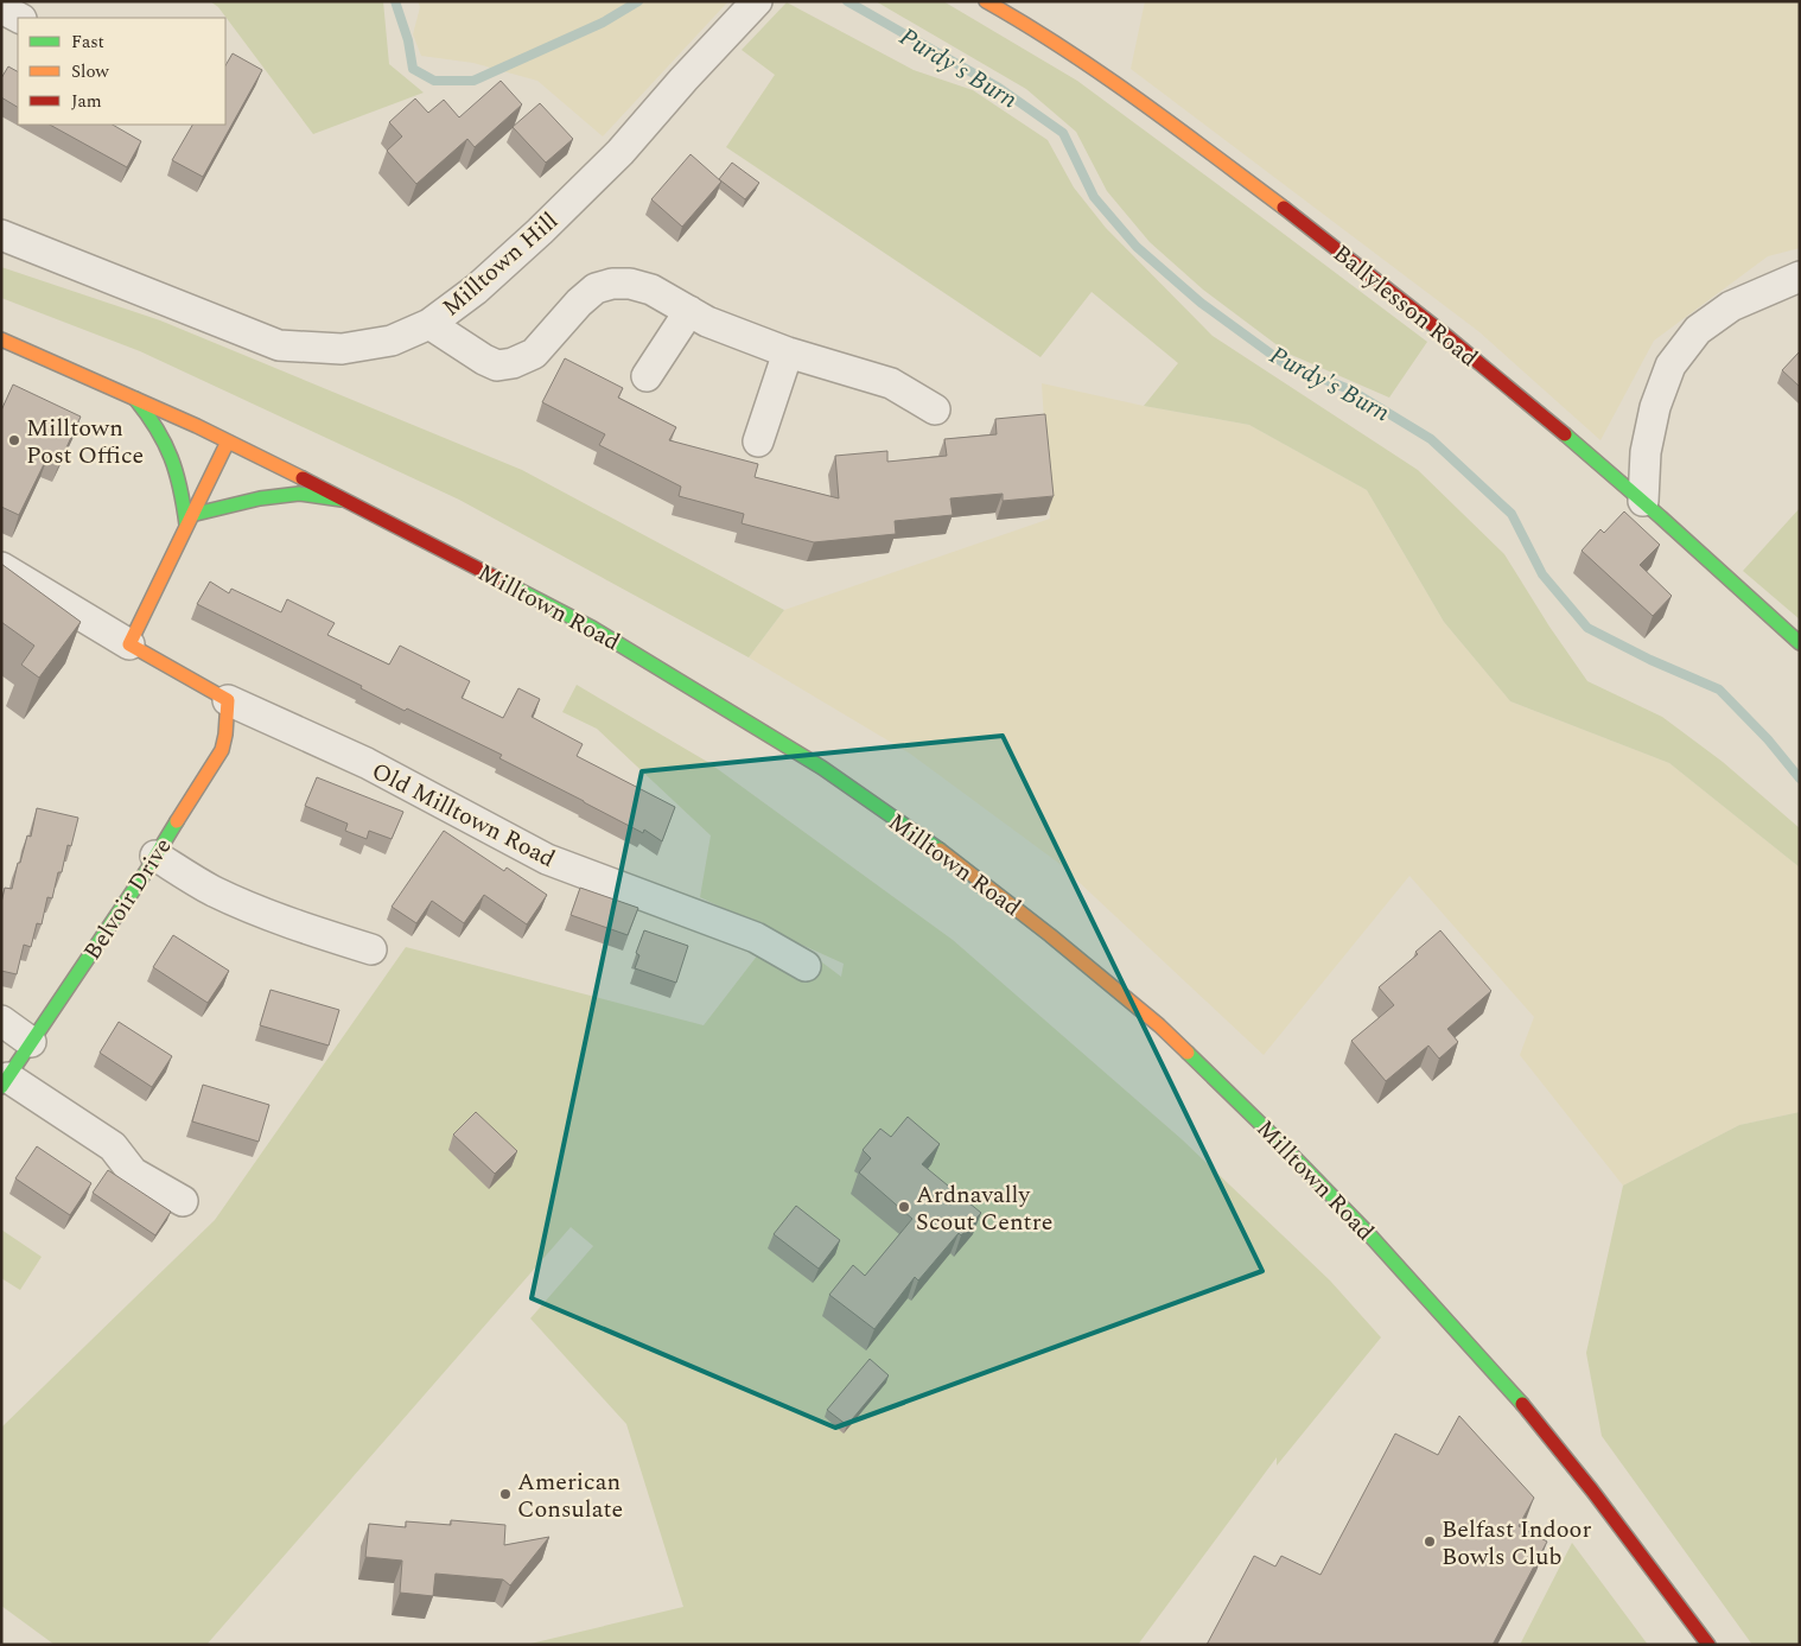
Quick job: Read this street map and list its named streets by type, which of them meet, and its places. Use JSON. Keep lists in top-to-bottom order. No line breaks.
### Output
{"streets":{"main road":["Ballylesson Road","Milltown Road","Old Milltown Road","Belvoir Drive"],"street":["Milltown Hill"]},"crossings":[["Old Milltown Road","Belvoir Drive"]],"water":["Purdy's Burn"],"places":["Milltown Post Office","Ardnavally Scout Centre","American Consulate","Belfast Indoor Bowls Club"],"legend":["Fast","Slow","Jam"]}
